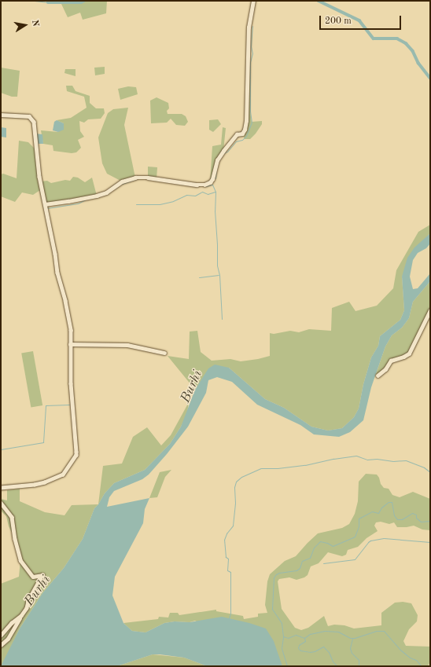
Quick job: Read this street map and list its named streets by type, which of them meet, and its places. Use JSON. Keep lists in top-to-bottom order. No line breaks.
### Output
{"water":["Burhi"],"scale_bar":"200 m","north":"right"}
